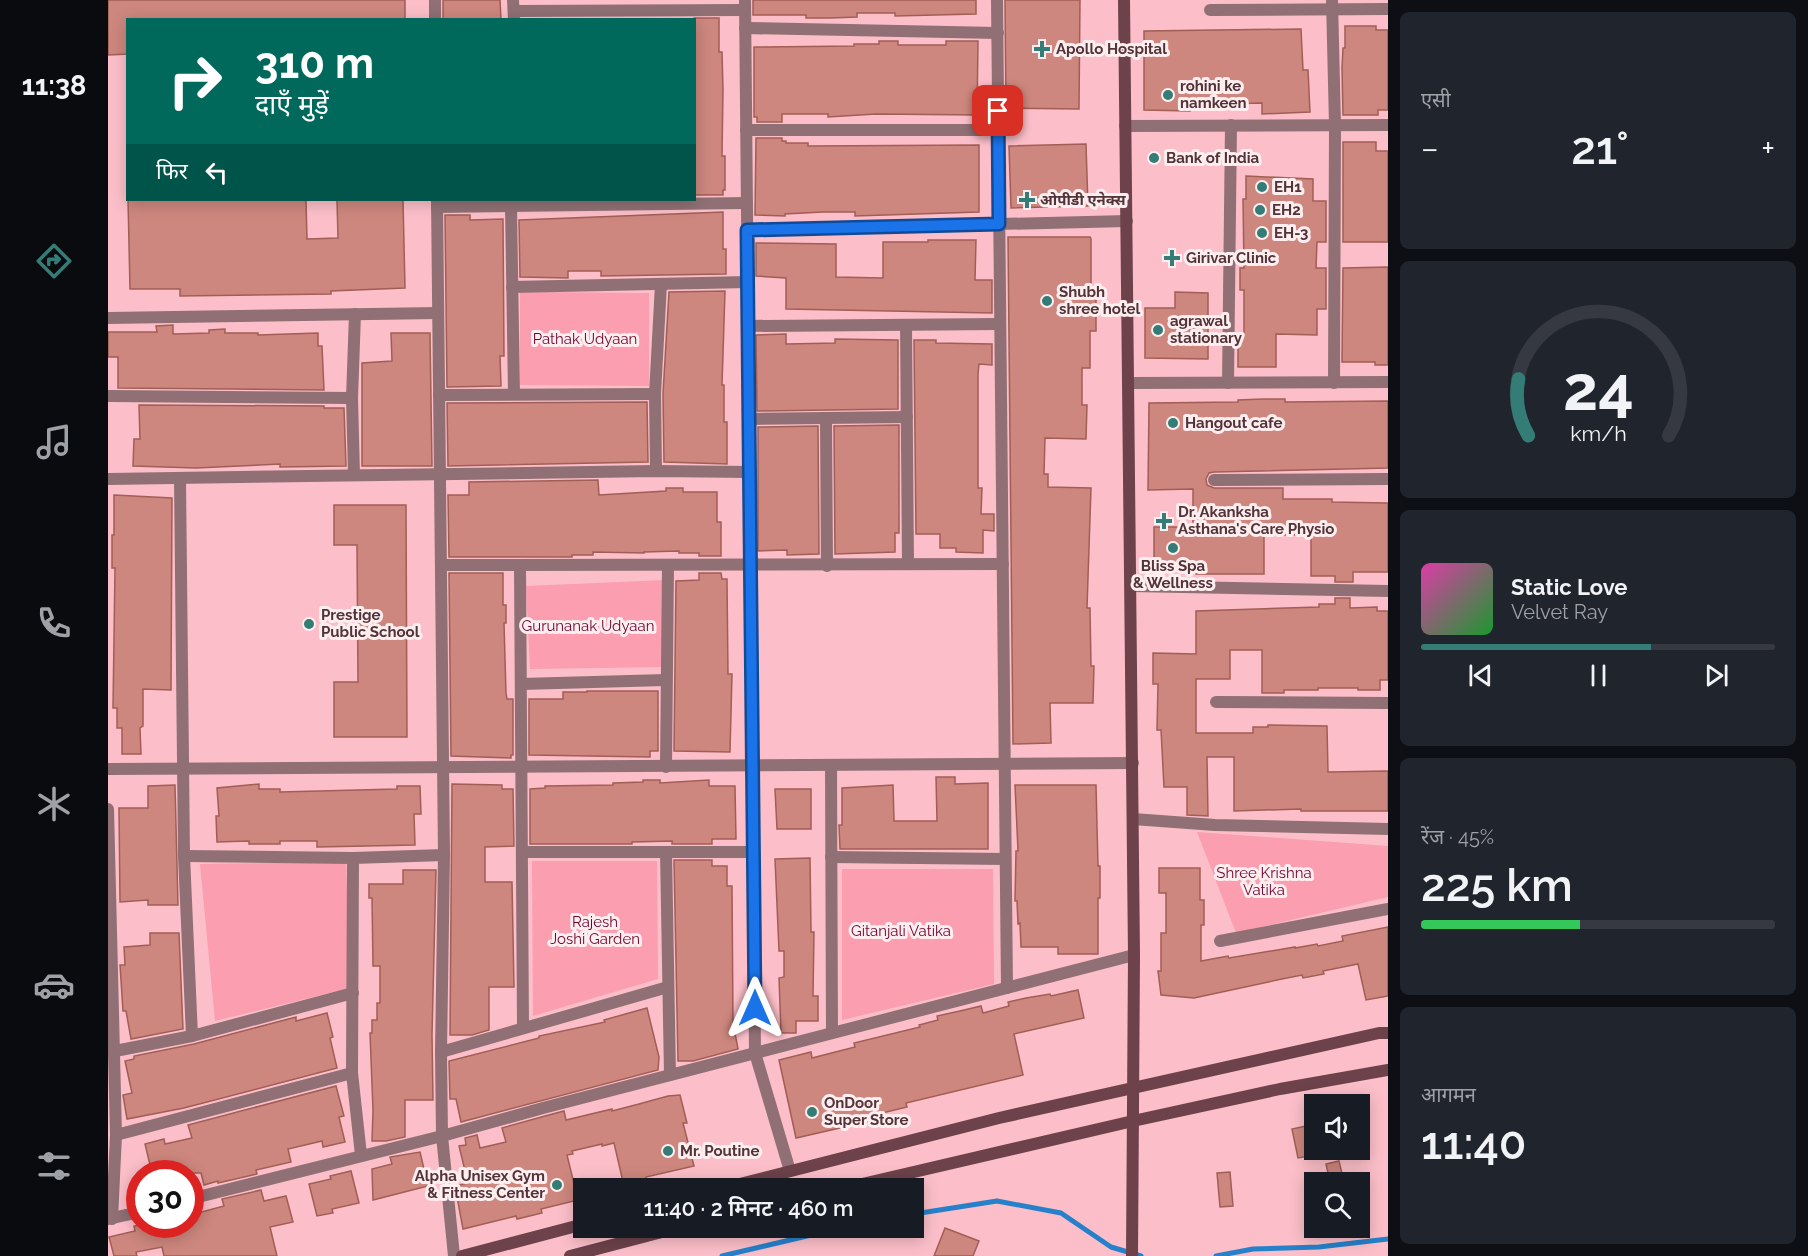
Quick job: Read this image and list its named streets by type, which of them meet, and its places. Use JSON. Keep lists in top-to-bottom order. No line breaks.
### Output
{"parks":["Pathak Udyaan","Gurunanak Udyaan","Shree Krishna Vatika","Rajesh Joshi Garden","Gitanjali Vatika"],"places":{"health":["Apollo Hospital","ओपीडी एनेक्स","Girivar Clinic","Dr. Akanksha Asthana's Care Physio"],"other":["rohini ke namkeen","Bank of India","EH1","EH2","EH-3","Shubh shree hotel","agrawal stationary","Hangout cafe","Bliss Spa & Wellness","Prestige Public School","OnDoor Super Store","Mr. Poutine","Alpha Unisex Gym & Fitness Center"]},"page":{"tabs":"11:38","tile":["एसी",["रेंज · 45%","225 km"],["आगमन","11:40"]],"turn":["310 m","दाएँ मुड़ें"],"heat":["−","21°","+"],"then":"फिर","song":["Static Love","Velvet Ray"],"limit":"30","trip":"11:40 · 2 मिनट · 460 m","gauge":["24","km/h"]}}
